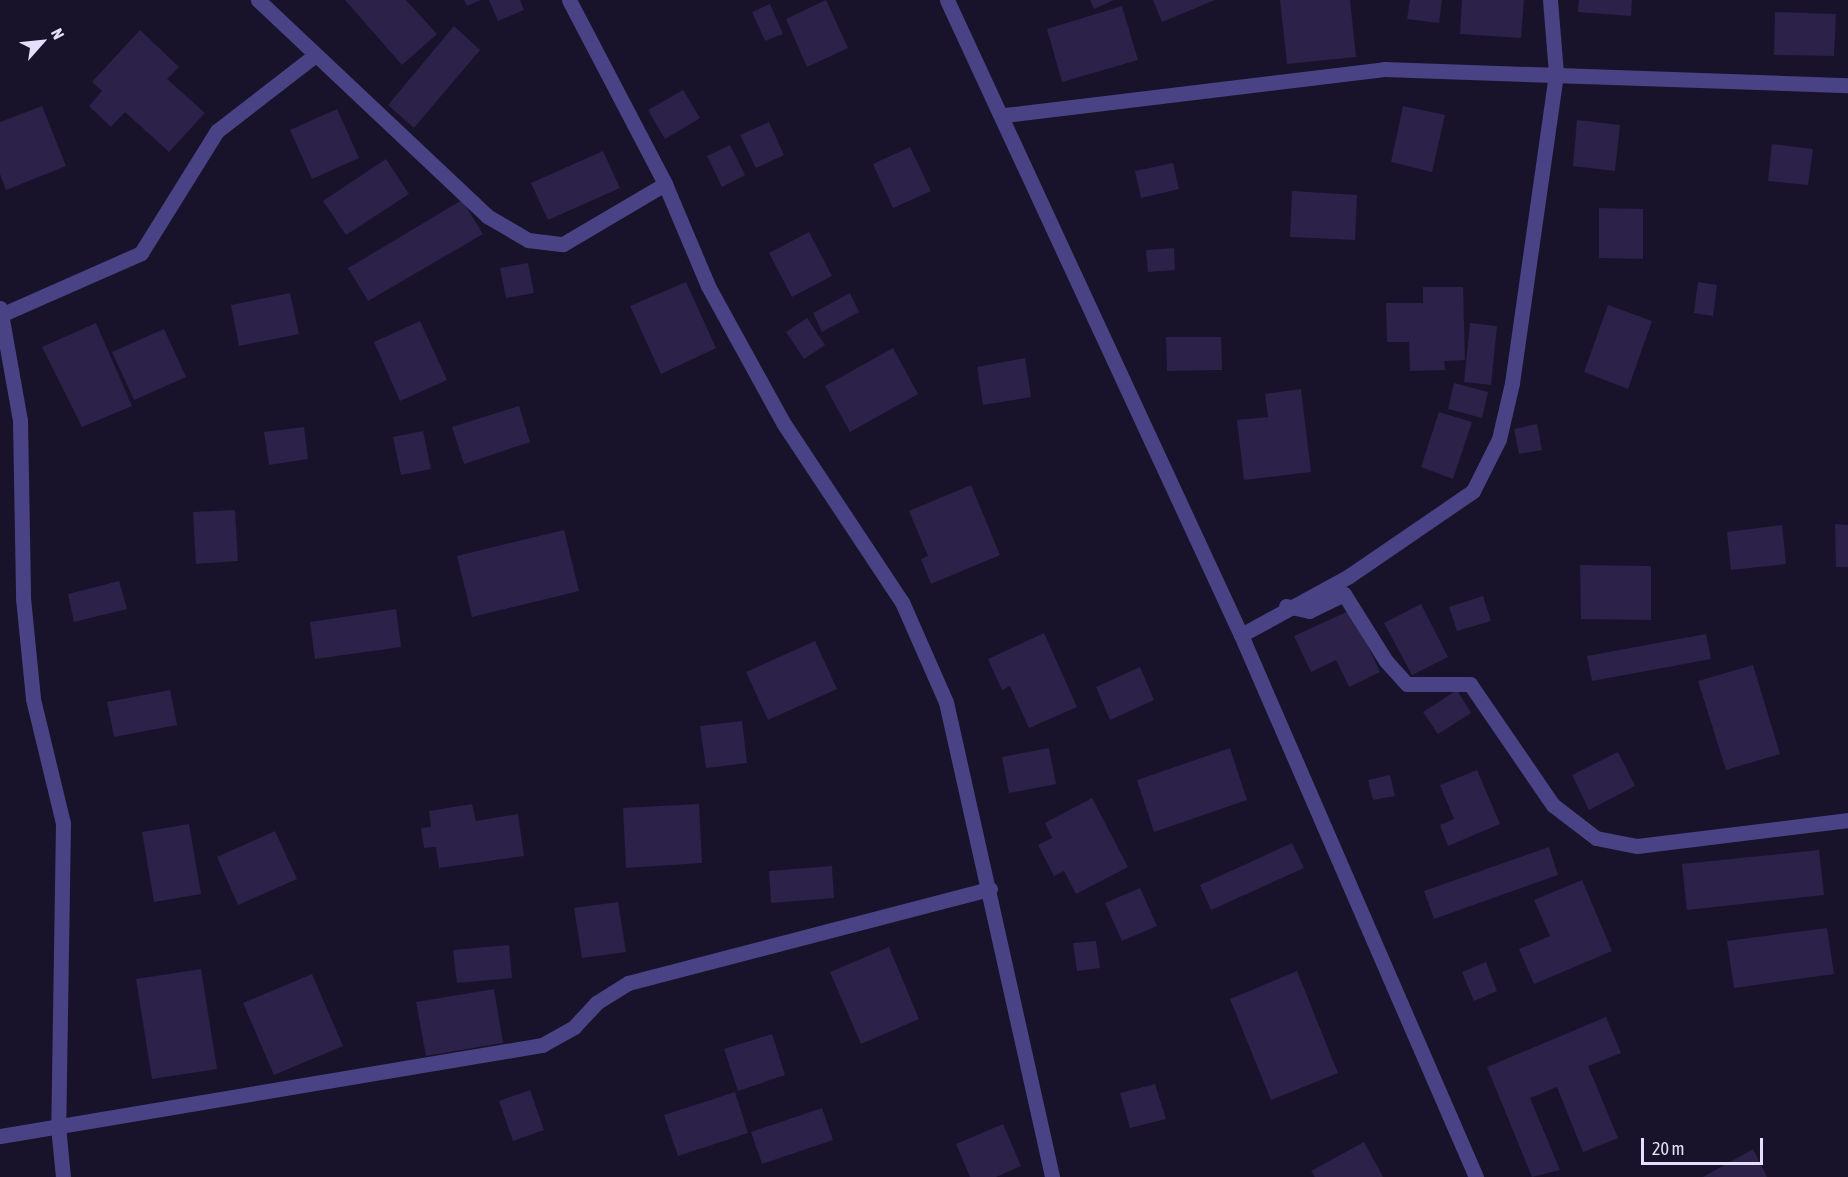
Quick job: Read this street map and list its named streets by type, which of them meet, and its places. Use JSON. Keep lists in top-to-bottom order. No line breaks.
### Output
{"scale_bar":"20 m","north":"top right"}
